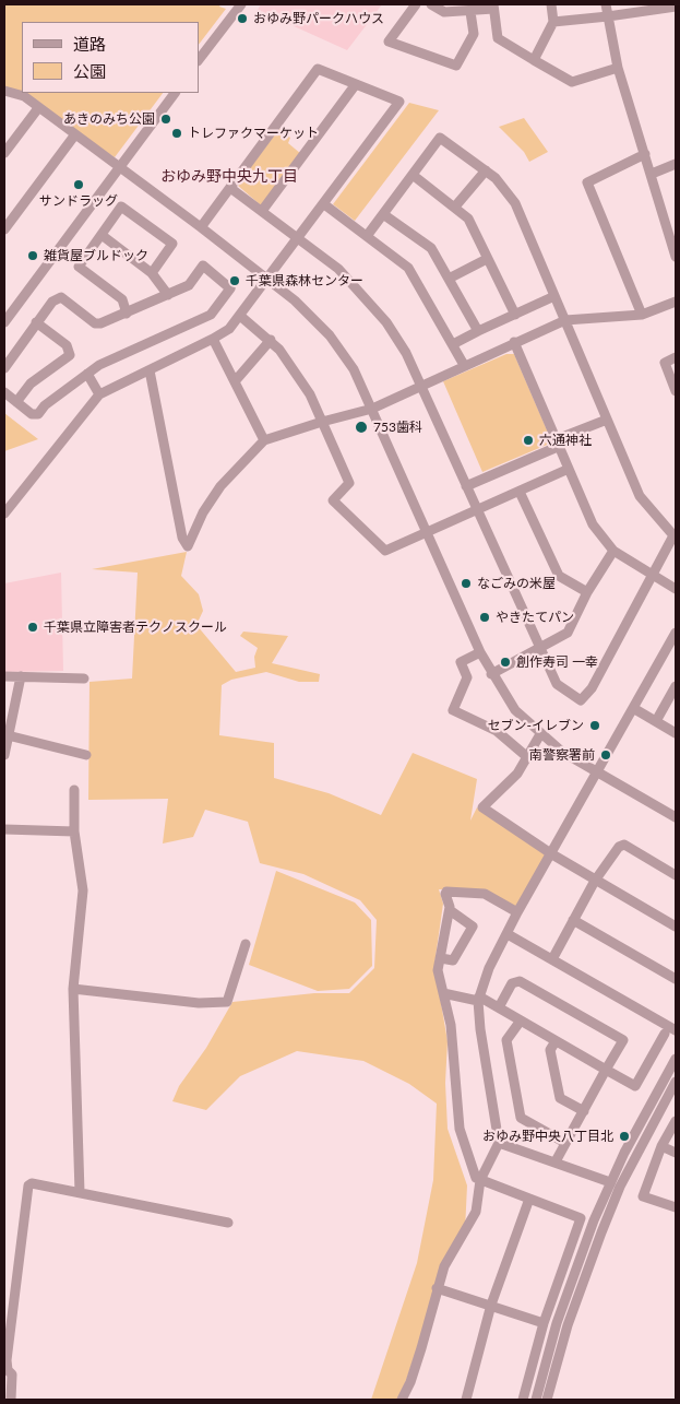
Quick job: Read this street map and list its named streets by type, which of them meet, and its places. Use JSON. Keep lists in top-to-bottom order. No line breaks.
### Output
{"districts":["おゆみ野中央九丁目"],"places":["おゆみ野パークハウス","あきのみち公園","トレファクマーケット","サンドラッグ","雑貨屋ブルドック","千葉県森林センター","753歯科","六通神社","なごみの米屋","やきたてパン","千葉県立障害者テクノスクール","創作寿司 一幸","セブン-イレブン","南警察署前","おゆみ野中央八丁目北"],"legend":["道路","公園"]}
